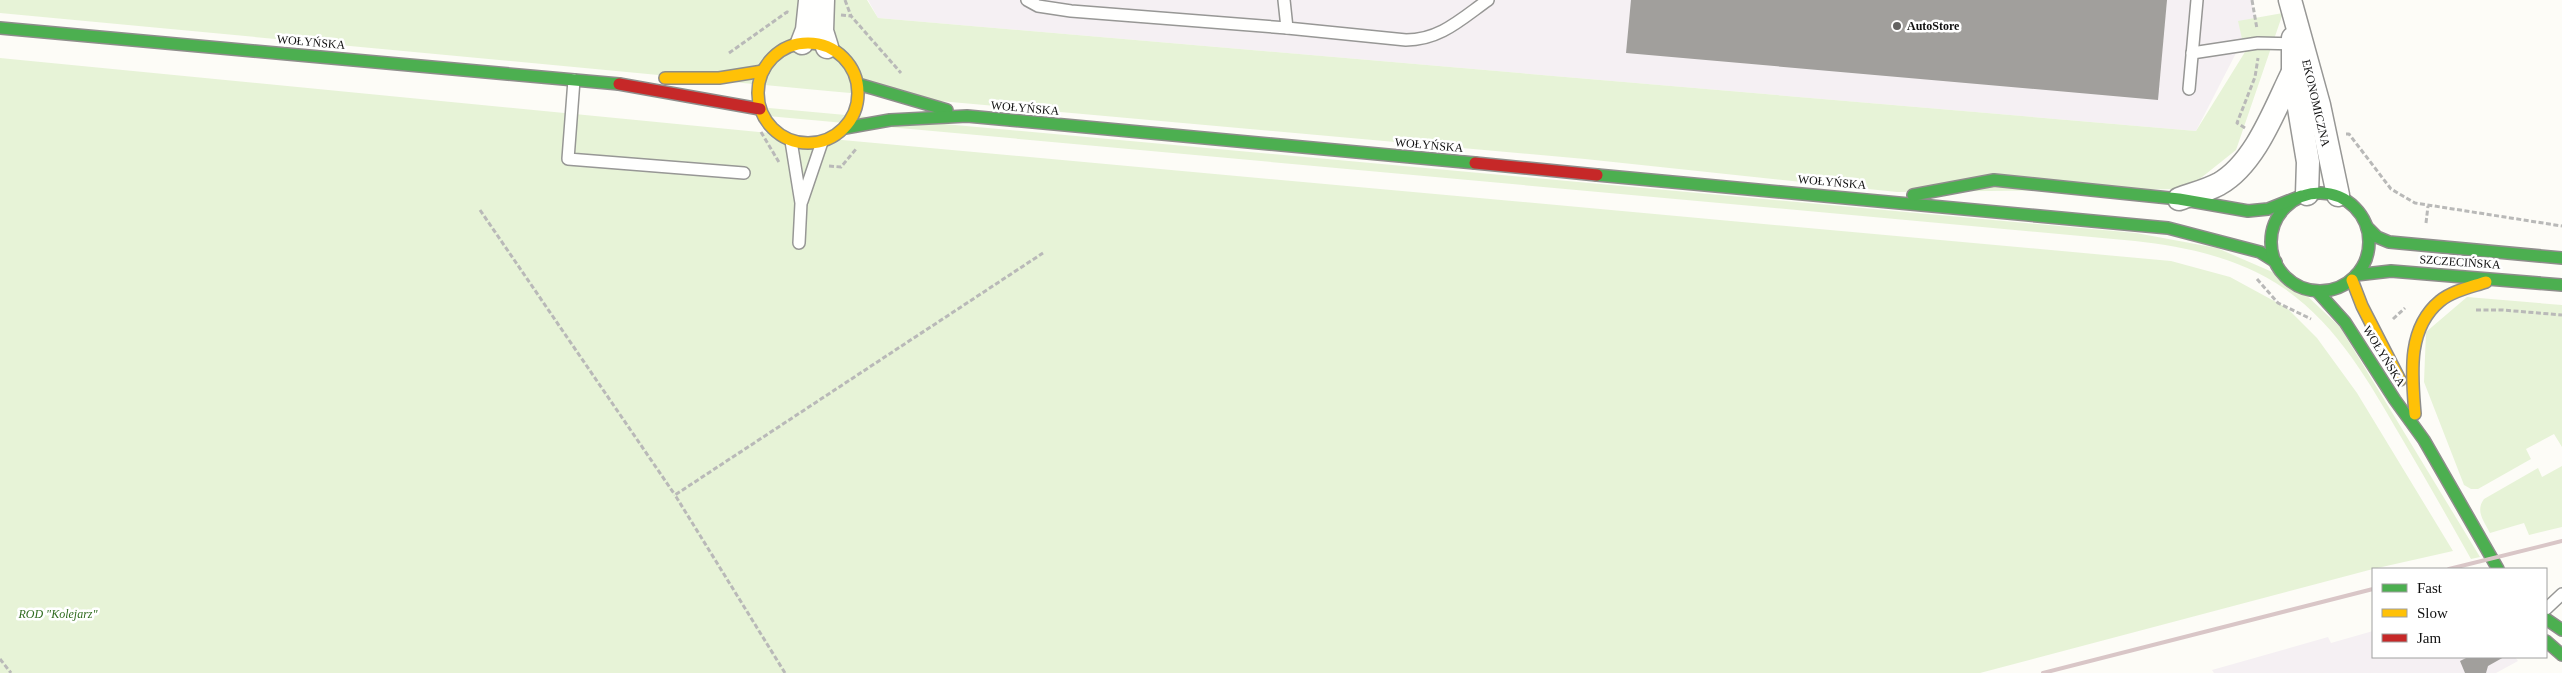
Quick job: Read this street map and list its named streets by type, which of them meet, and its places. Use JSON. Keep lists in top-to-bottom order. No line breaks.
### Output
{"streets":{"main road":["WOŁYŃSKA","SZCZECIŃSKA"],"street":["EKONOMICZNA"]},"crossings":[["WOŁYŃSKA","EKONOMICZNA"],["WOŁYŃSKA","SZCZECIŃSKA"],["EKONOMICZNA","SZCZECIŃSKA"]],"parks":["ROD \"Kolejarz\""],"places":["AutoStore"],"legend":["Fast","Slow","Jam"]}
